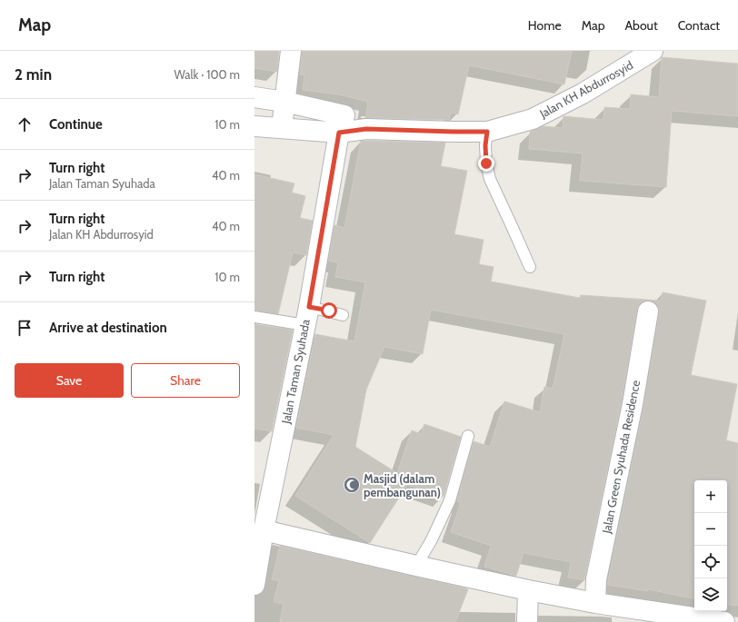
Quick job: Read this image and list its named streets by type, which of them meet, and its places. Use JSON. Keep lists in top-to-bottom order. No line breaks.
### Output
{"streets":{"street":["Jalan KH Abdurrosyid","Jalan Taman Syuhada","Jalan Green Syuhada Residence"]},"crossings":[["Jalan KH Abdurrosyid","Jalan Taman Syuhada"]],"places":{"mosque":["Masjid (dalam pembangunan)"]},"page":{"header":"Map","nav":["Home","Map","About","Contact"],"heading":["2 min","Walk · 100 m"],"list":[["Continue","10 m"],["Turn right","Jalan Taman Syuhada","40 m"],["Turn right","Jalan KH Abdurrosyid","40 m"],["Turn right","10 m"],"Arrive at destination"],"buttons":["Save","Share"],"map_buttons":["+","−"]}}
